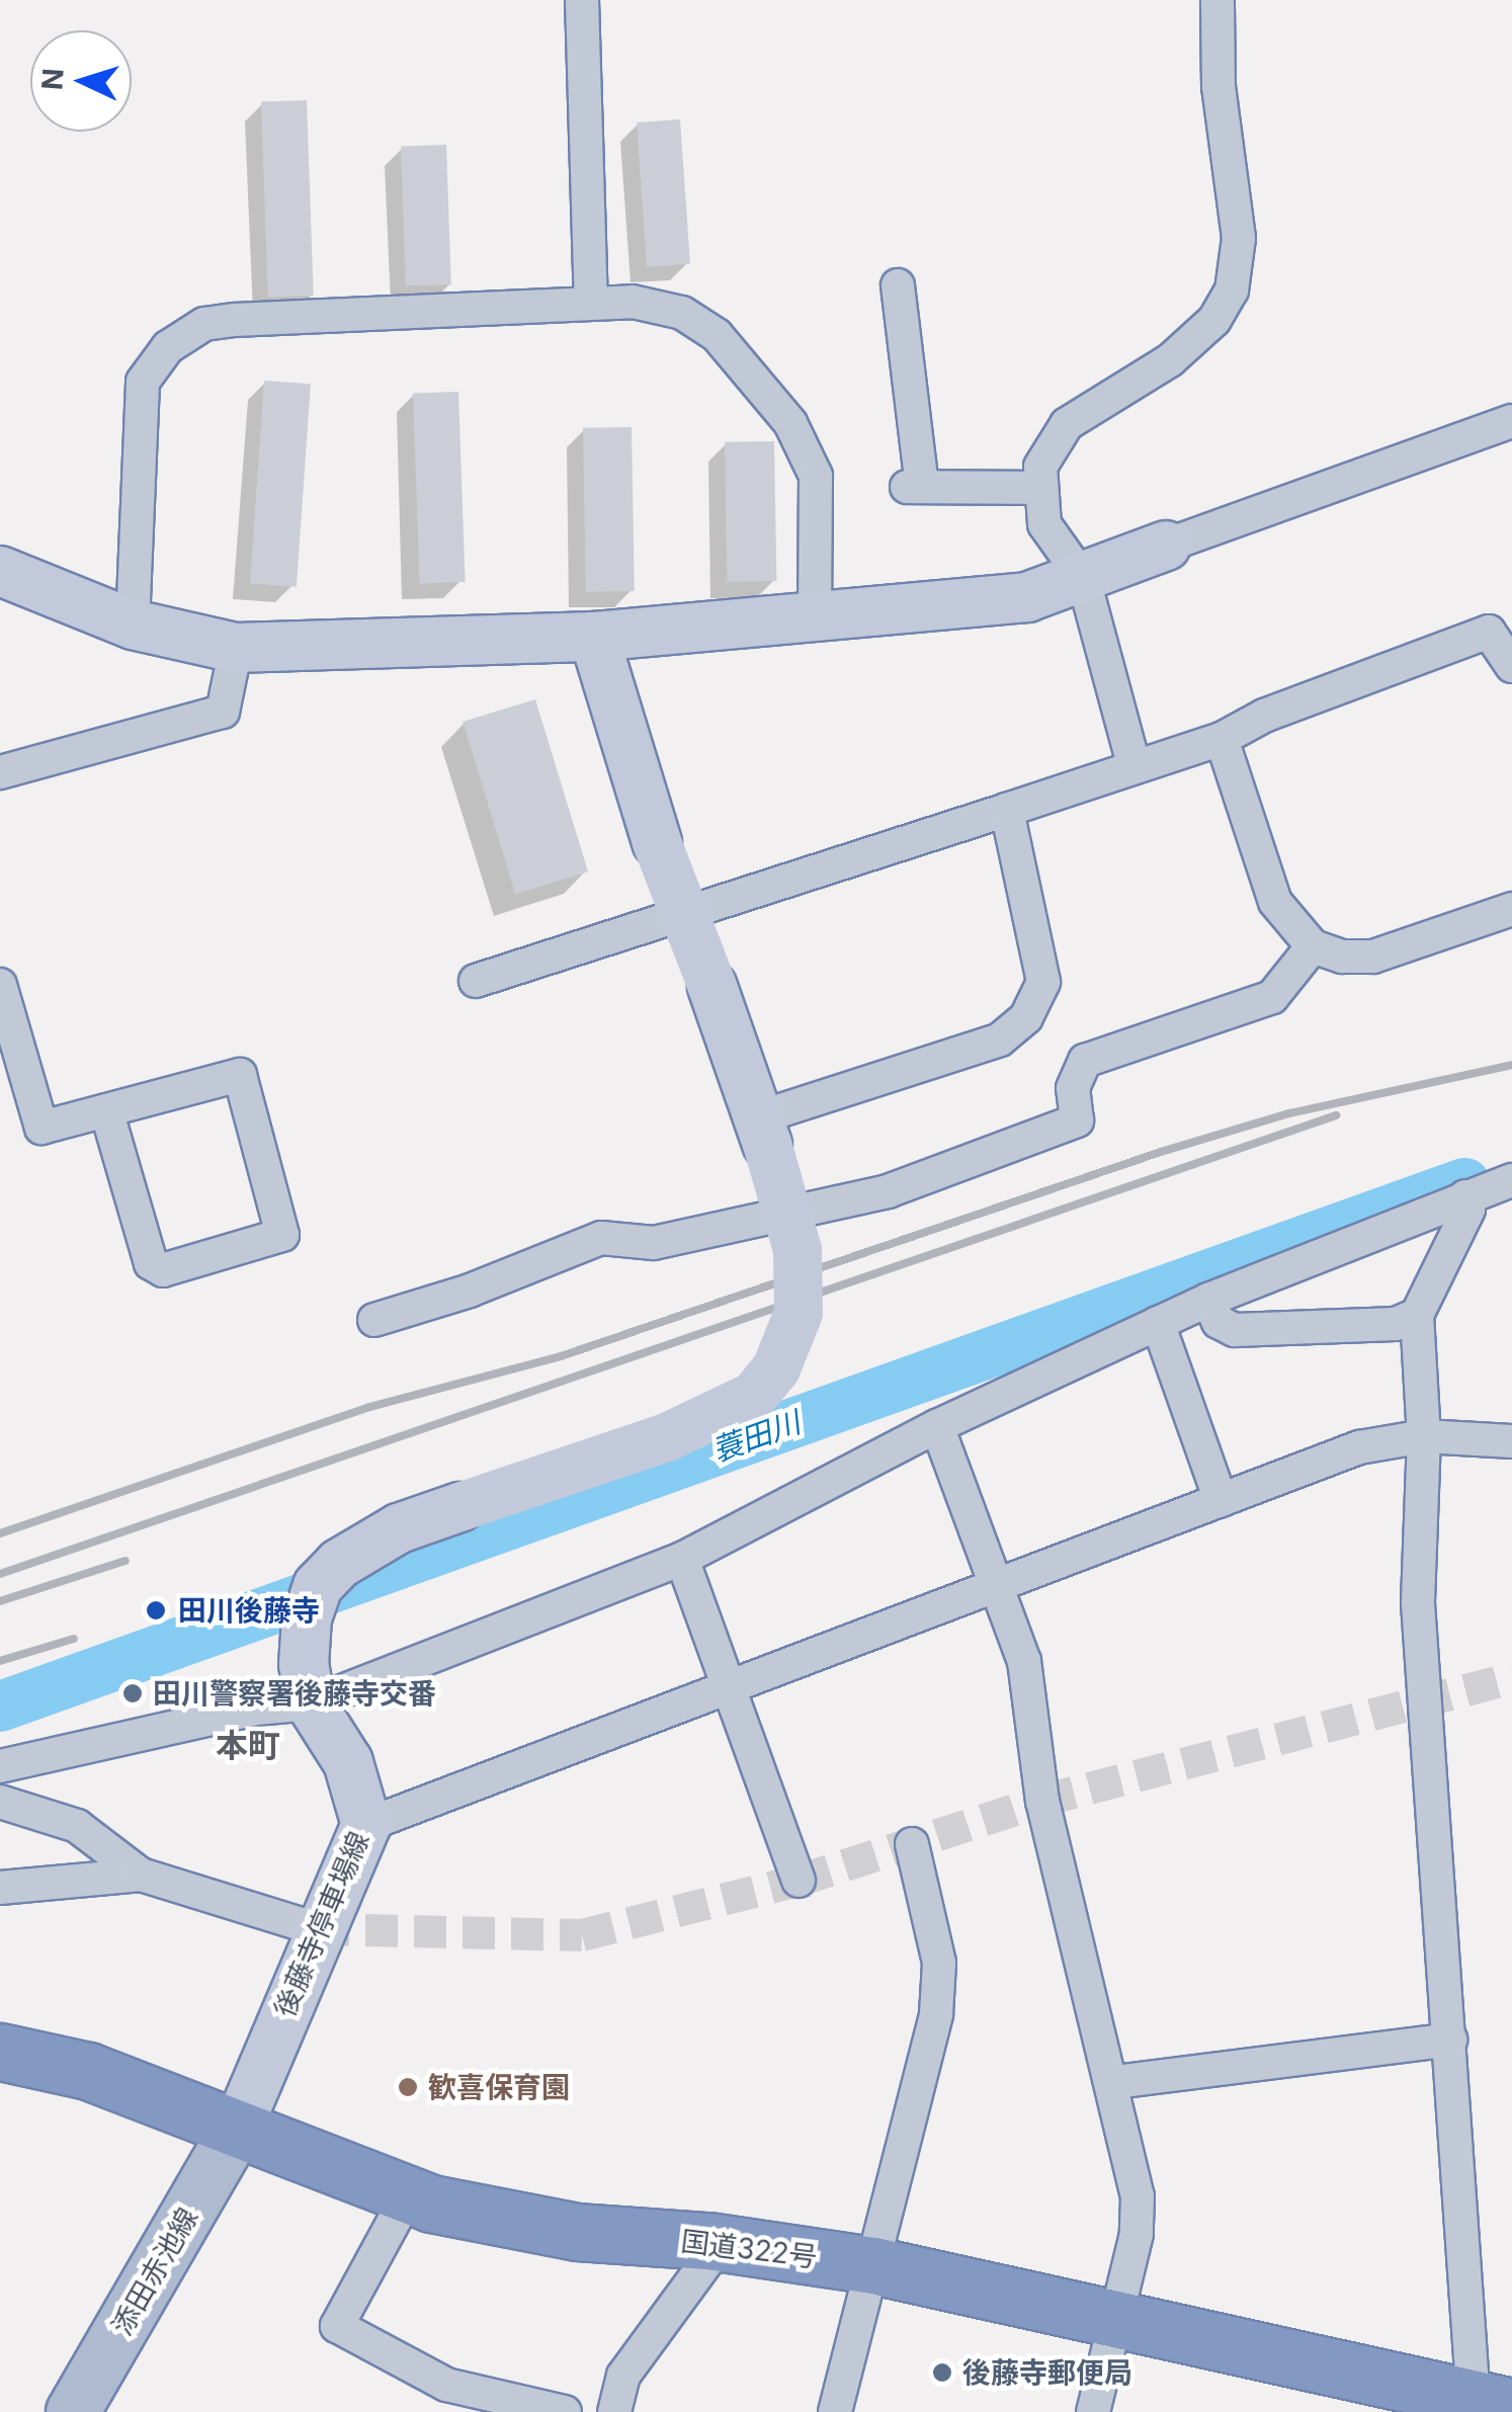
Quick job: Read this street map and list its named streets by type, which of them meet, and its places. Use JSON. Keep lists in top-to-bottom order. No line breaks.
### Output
{"streets":{"highway":["国道322号"],"main road":["添田赤池線"],"street":["後藤寺停車場線"]},"crossings":[["後藤寺停車場線","国道322号"],["後藤寺停車場線","添田赤池線"],["国道322号","添田赤池線"]],"districts":["本町"],"water":["蓑田川"],"places":["田川後藤寺","田川警察署後藤寺交番","歓喜保育園","後藤寺郵便局"],"north":"left"}
